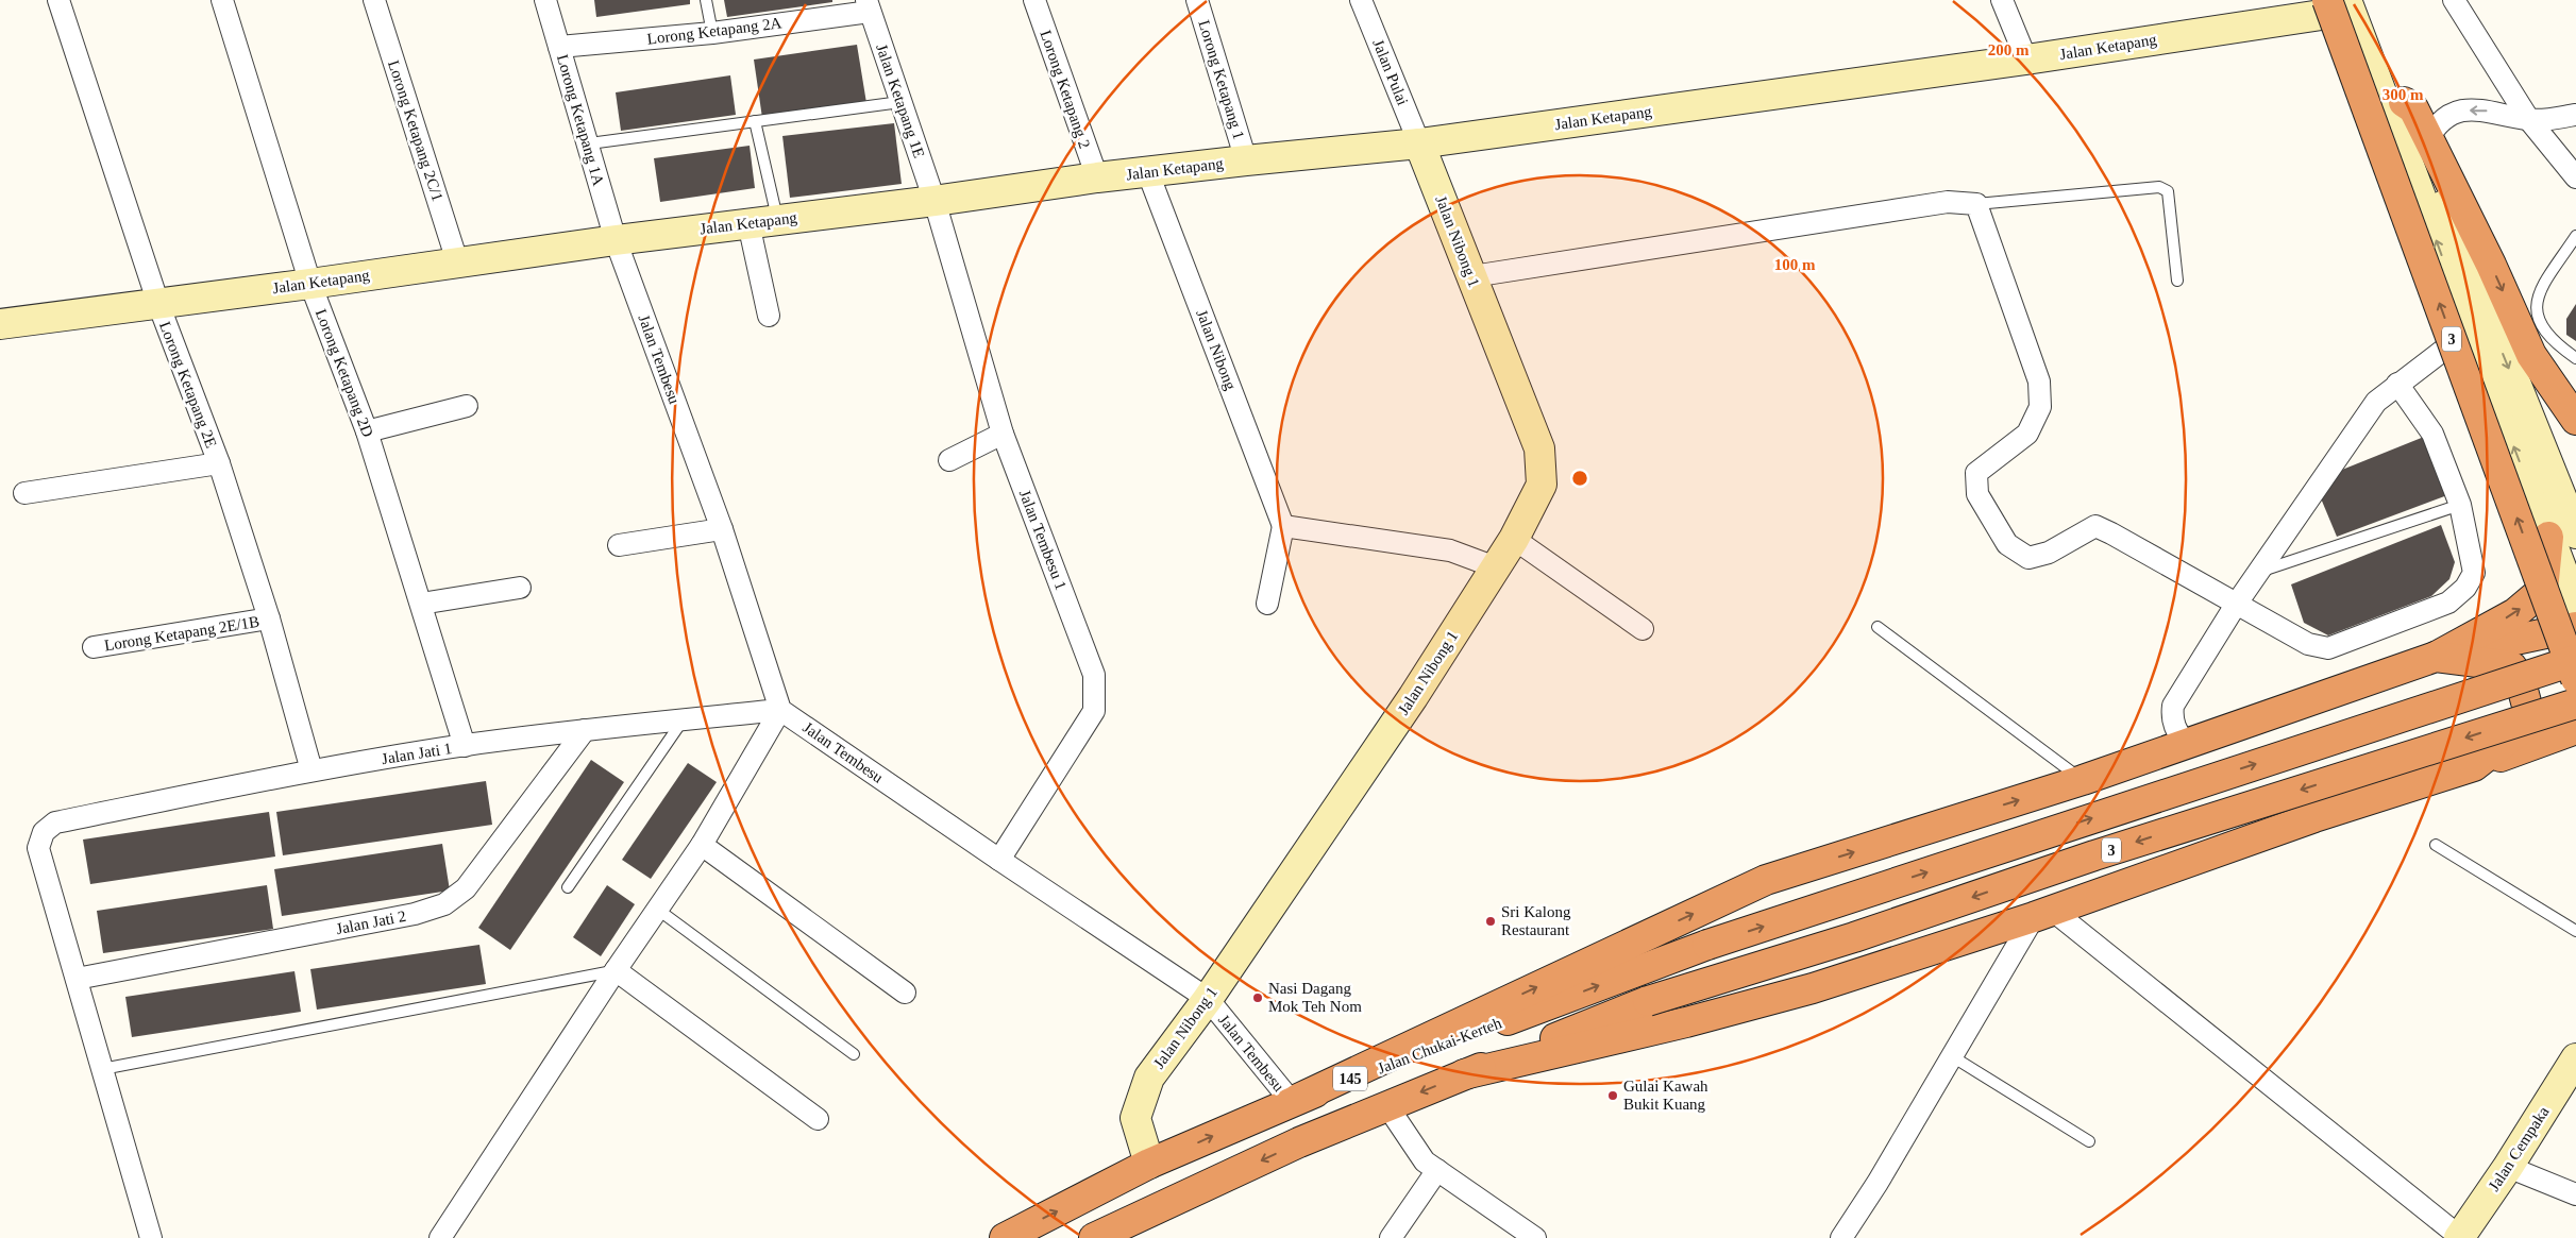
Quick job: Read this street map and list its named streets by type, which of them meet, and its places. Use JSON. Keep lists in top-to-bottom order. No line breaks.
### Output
{"streets":{"highway":["3","Jalan Chukai-Kerteh","145"],"street":["Lorong Ketapang 2A","Jalan Ketapang","Jalan Pulai","Lorong Ketapang 1","Lorong Ketapang 2","Jalan Ketapang 1E","Lorong Ketapang 1A","Lorong Ketapang 2C/1","Jalan Nibong 1","Jalan Nibong","Jalan Tembesu","Lorong Ketapang 2D","Lorong Ketapang 2E","Jalan Tembesu 1","Lorong Ketapang 2E/1B","Jalan Jati 1","Jalan Jati 2","Jalan Cempaka"]},"crossings":[["Lorong Ketapang 2A","Jalan Ketapang 1E"],["Lorong Ketapang 2A","Lorong Ketapang 1A"],["Jalan Ketapang","Jalan Pulai"],["Jalan Ketapang","Lorong Ketapang 1"],["Jalan Ketapang","Lorong Ketapang 2"],["Jalan Ketapang","Jalan Ketapang 1E"],["Jalan Ketapang","Lorong Ketapang 1A"],["Jalan Ketapang","Lorong Ketapang 2C/1"],["Jalan Ketapang","Jalan Nibong 1"],["Jalan Ketapang","3"],["Jalan Ketapang","Jalan Nibong"],["Jalan Ketapang","Jalan Tembesu"],["Jalan Ketapang","Lorong Ketapang 2D"],["Jalan Ketapang","Lorong Ketapang 2E"],["Jalan Ketapang","Jalan Tembesu 1"],["Jalan Pulai","Jalan Nibong 1"],["Jalan Ketapang 1E","Jalan Tembesu 1"],["Lorong Ketapang 1A","Jalan Tembesu"],["Jalan Nibong 1","Jalan Tembesu"],["Jalan Nibong 1","Jalan Chukai-Kerteh"],["3","Jalan Chukai-Kerteh"],["3","145"],["Jalan Tembesu","Jalan Tembesu 1"],["Jalan Tembesu","Jalan Jati 1"],["Jalan Tembesu","Jalan Chukai-Kerteh"],["Lorong Ketapang 2D","Jalan Jati 1"],["Lorong Ketapang 2E","Lorong Ketapang 2E/1B"],["Lorong Ketapang 2E","Jalan Jati 1"],["Jalan Jati 1","Jalan Jati 2"]],"places":["Sri Kalong Restaurant","Nasi Dagang Mok Teh Nom","Gulai Kawah Bukit Kuang"],"rings":["200 m","300 m","100 m"]}
